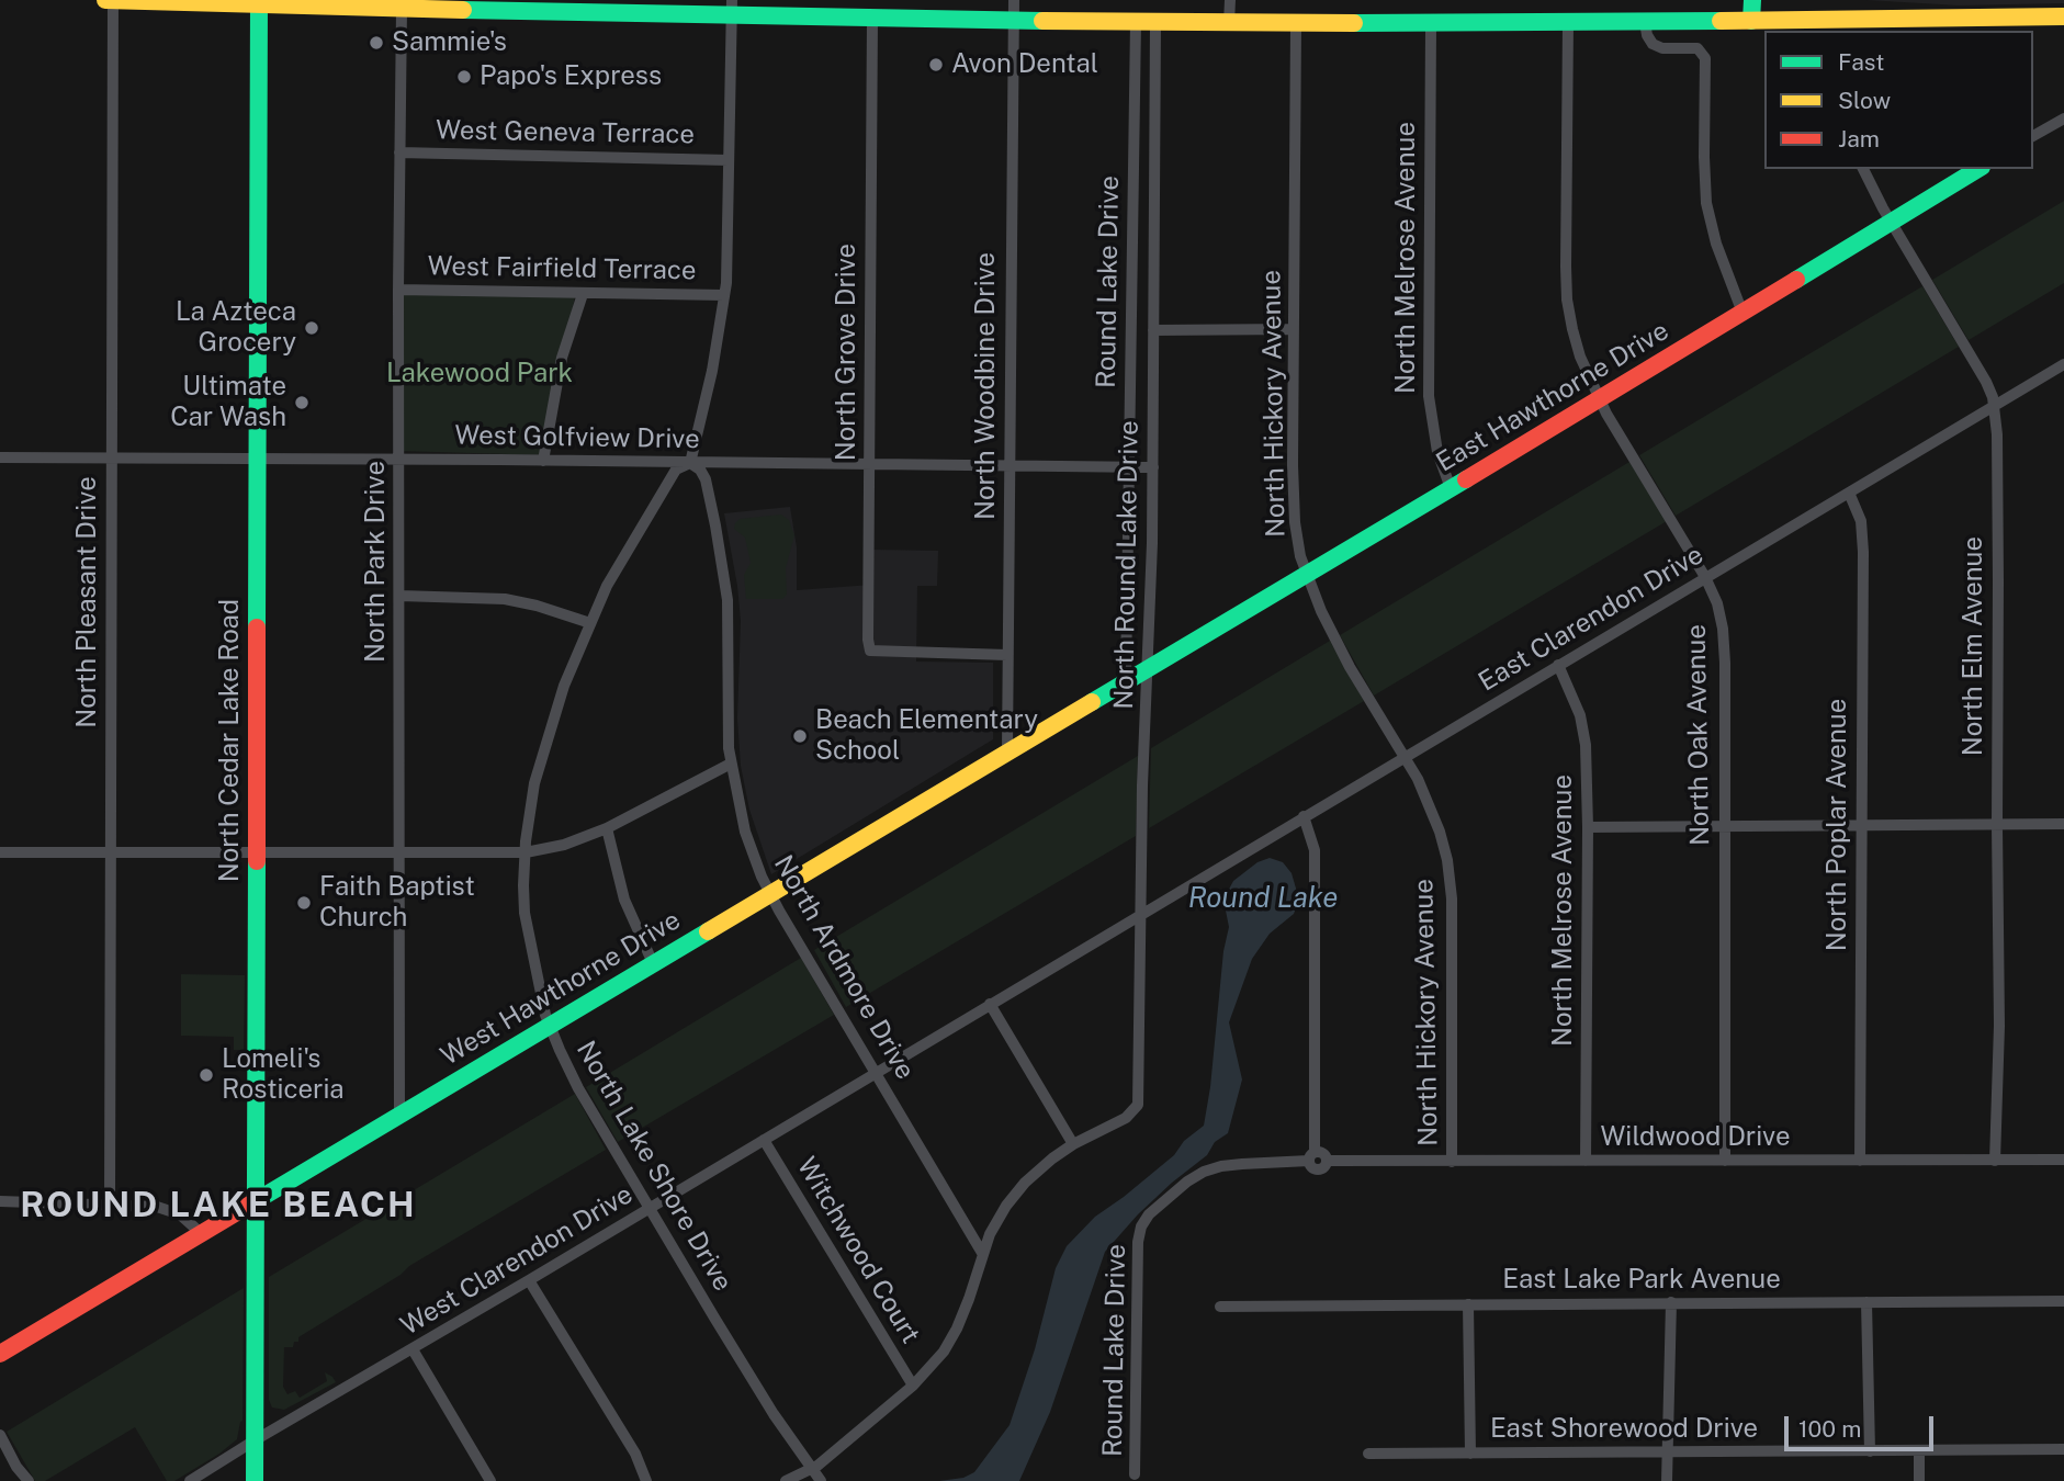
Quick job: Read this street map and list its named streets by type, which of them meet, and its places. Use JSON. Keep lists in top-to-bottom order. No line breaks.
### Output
{"streets":{"main road":["East Hawthorne Drive","North Cedar Lake Road","West Hawthorne Drive"],"street":["West Geneva Terrace","North Melrose Avenue","West Fairfield Terrace","Round Lake Drive","North Grove Drive","North Woodbine Drive","North Hickory Avenue","West Golfview Drive","North Park Drive","North Round Lake Drive","North Pleasant Drive","East Clarendon Drive","North Elm Avenue","North Oak Avenue","North Poplar Avenue","North Ardmore Drive","Wildwood Drive","North Lake Shore Drive","Witchwood Court","West Clarendon Drive","East Lake Park Avenue","East Shorewood Drive"]},"crossings":[["West Geneva Terrace","North Park Drive"],["North Melrose Avenue","East Hawthorne Drive"],["North Melrose Avenue","East Clarendon Drive"],["North Melrose Avenue","Wildwood Drive"],["West Fairfield Terrace","North Park Drive"],["Round Lake Drive","West Golfview Drive"],["Round Lake Drive","West Hawthorne Drive"],["Round Lake Drive","Wildwood Drive"],["North Grove Drive","North Woodbine Drive"],["North Grove Drive","West Golfview Drive"],["North Woodbine Drive","West Golfview Drive"],["North Woodbine Drive","West Hawthorne Drive"],["East Hawthorne Drive","North Hickory Avenue"],["East Hawthorne Drive","North Round Lake Drive"],["East Hawthorne Drive","North Elm Avenue"],["East Hawthorne Drive","North Oak Avenue"],["East Hawthorne Drive","West Hawthorne Drive"],["North Hickory Avenue","East Clarendon Drive"],["North Hickory Avenue","Wildwood Drive"],["West Golfview Drive","North Park Drive"],["West Golfview Drive","North Round Lake Drive"],["West Golfview Drive","North Pleasant Drive"],["West Golfview Drive","North Cedar Lake Road"],["West Golfview Drive","North Ardmore Drive"],["West Golfview Drive","North Lake Shore Drive"],["North Park Drive","West Hawthorne Drive"],["North Round Lake Drive","East Clarendon Drive"],["North Round Lake Drive","West Hawthorne Drive"],["North Round Lake Drive","West Clarendon Drive"],["East Clarendon Drive","North Elm Avenue"],["East Clarendon Drive","North Oak Avenue"],["East Clarendon Drive","North Poplar Avenue"],["East Clarendon Drive","West Clarendon Drive"],["North Elm Avenue","Wildwood Drive"],["North Oak Avenue","Wildwood Drive"],["North Cedar Lake Road","West Hawthorne Drive"],["North Cedar Lake Road","West Clarendon Drive"],["North Poplar Avenue","Wildwood Drive"],["North Ardmore Drive","West Hawthorne Drive"],["North Ardmore Drive","North Lake Shore Drive"],["North Ardmore Drive","West Clarendon Drive"],["West Hawthorne Drive","North Lake Shore Drive"],["North Lake Shore Drive","West Clarendon Drive"],["Witchwood Court","West Clarendon Drive"]],"districts":["ROUND LAKE BEACH"],"water":["Round Lake"],"parks":["Lakewood Park"],"places":["Sammie's","Avon Dental","Papo's Express","La Azteca Grocery","Ultimate Car Wash","Beach Elementary School","Faith Baptist Church","Lomeli's Rosticeria"],"legend":["Fast","Slow","Jam"],"scale_bar":"100 m"}
